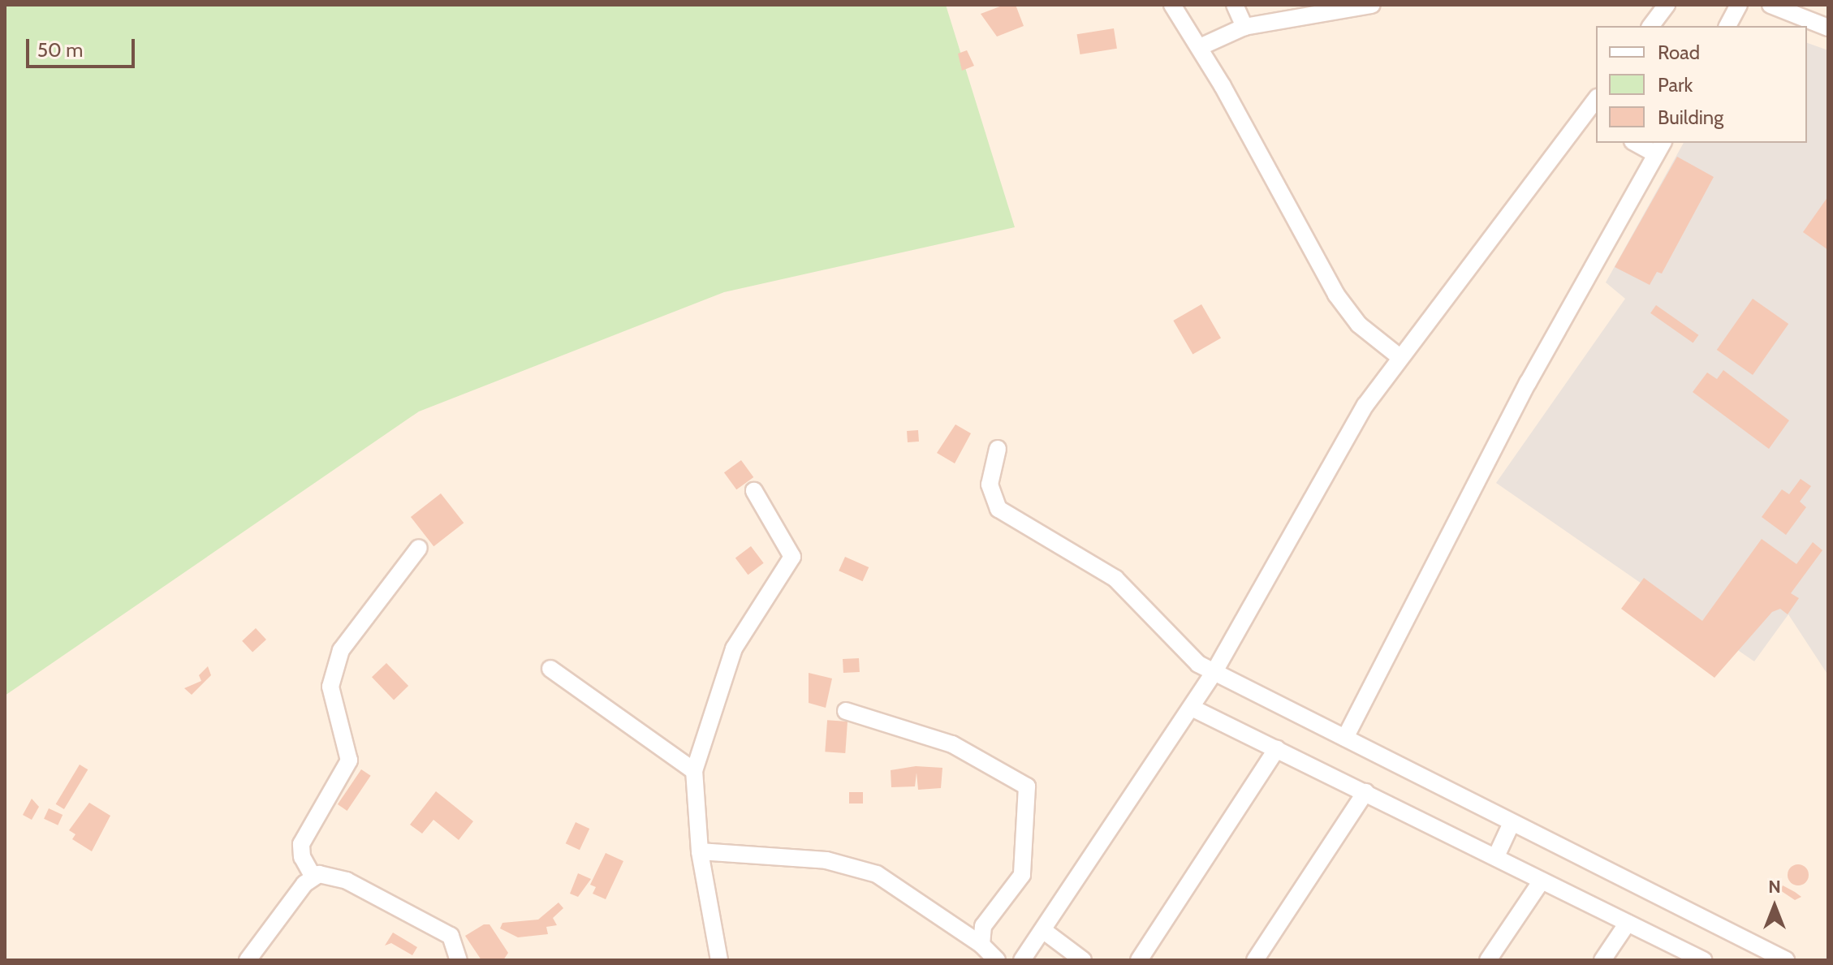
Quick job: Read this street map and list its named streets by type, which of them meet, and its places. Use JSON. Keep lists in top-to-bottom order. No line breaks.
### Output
{"legend":["Road","Park","Building"],"scale_bar":"50 m","north":"top"}
